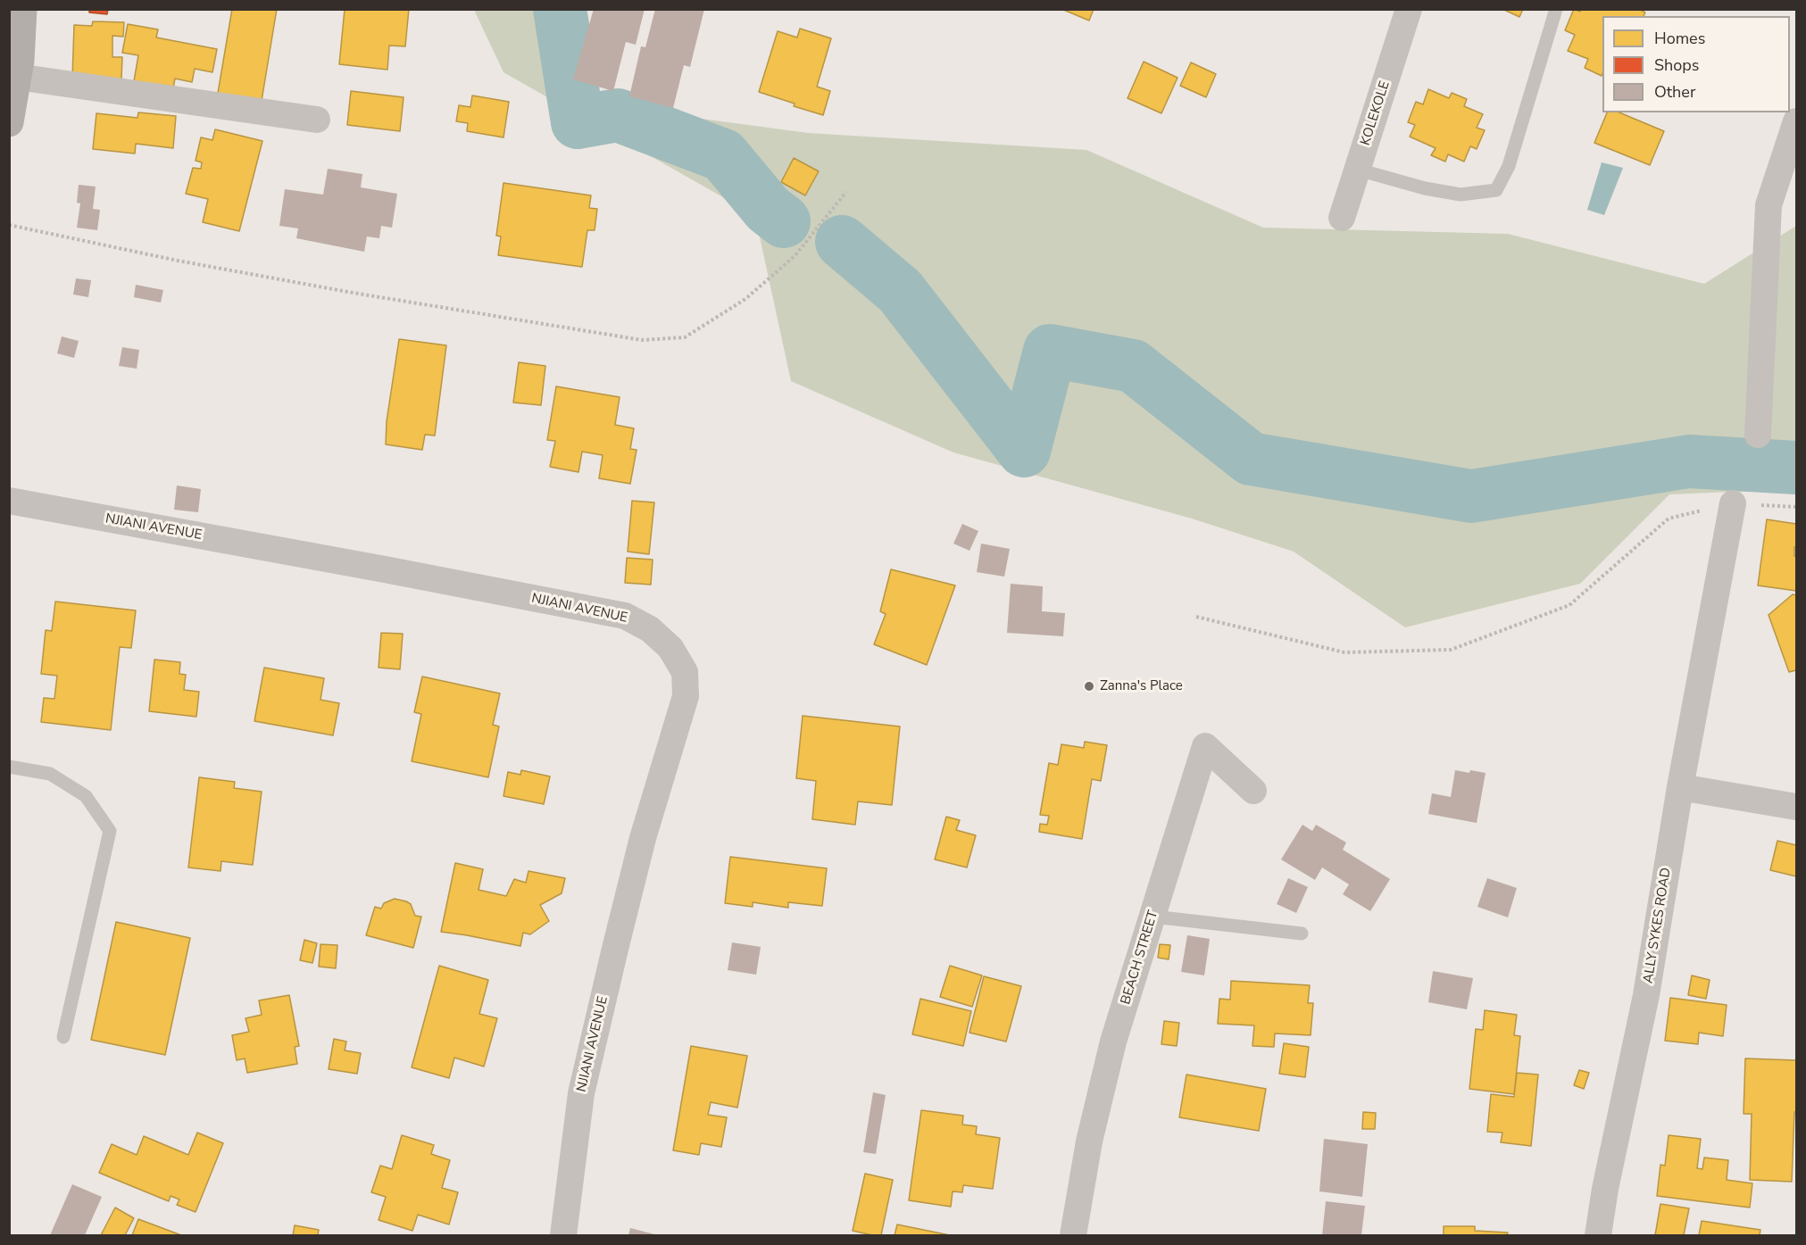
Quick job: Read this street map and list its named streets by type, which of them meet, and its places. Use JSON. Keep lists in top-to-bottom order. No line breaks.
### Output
{"streets":{"street":["KOLEKOLE","NJIANI AVENUE","ALLY SYKES ROAD","BEACH STREET"]},"places":["Zanna's Place"],"legend":["Homes","Shops","Other"]}
